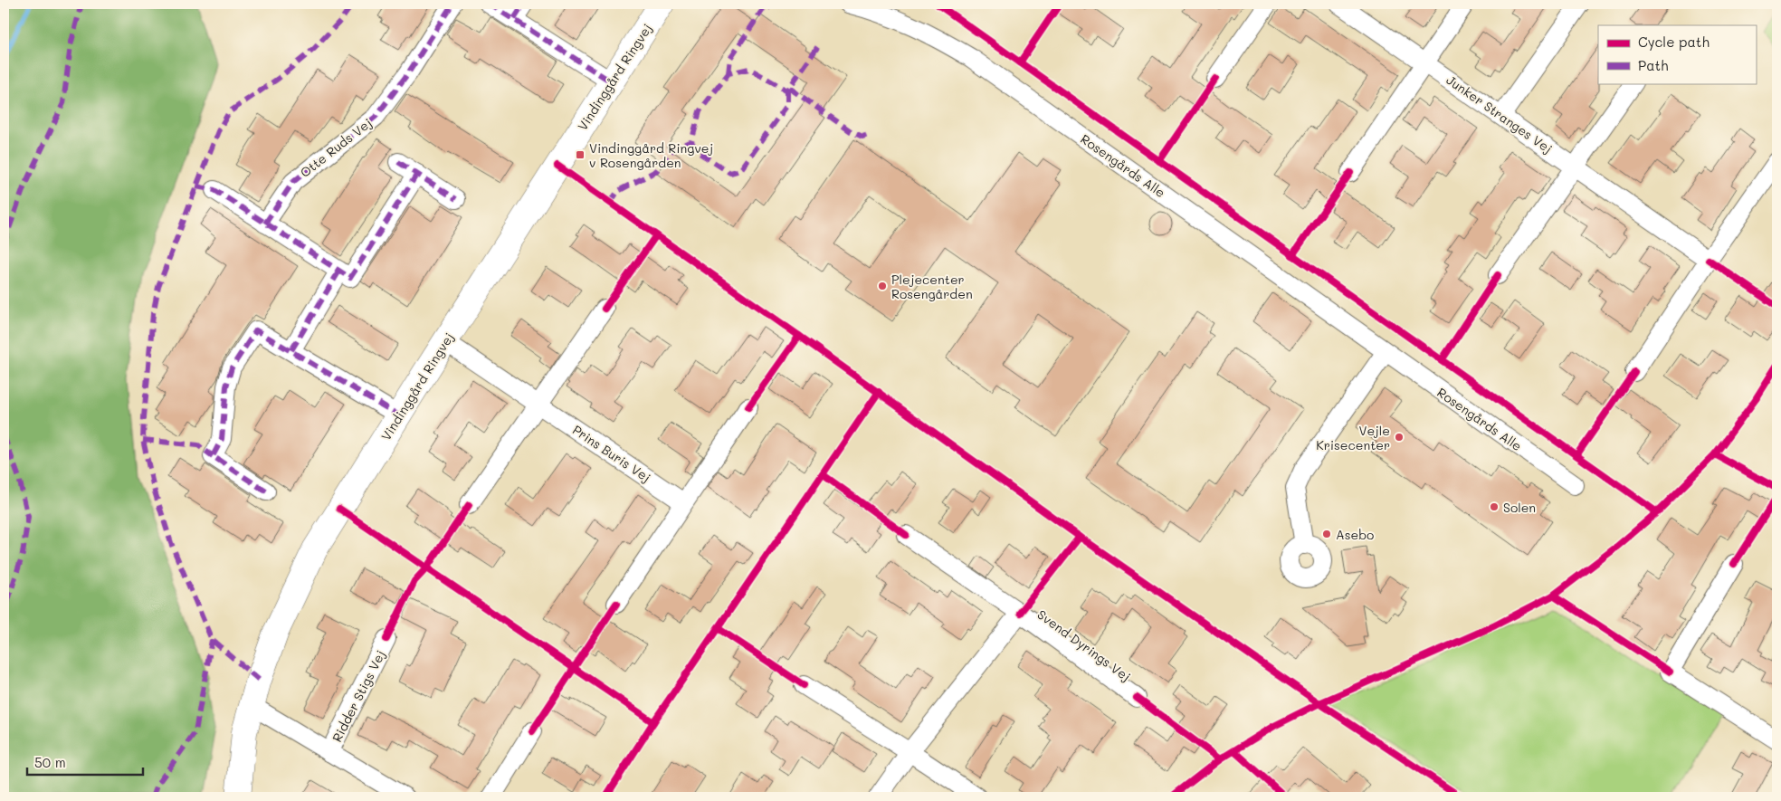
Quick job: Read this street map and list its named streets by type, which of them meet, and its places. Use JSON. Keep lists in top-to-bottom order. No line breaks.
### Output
{"streets":{"street":["Vindinggård Ringvej","Junker Stranges Vej","Otte Ruds Vej","Rosengårds Alle","Prins Buris Vej","Svend Dyrings Vej","Ridder Stigs Vej"]},"crossings":[["Vindinggård Ringvej","Prins Buris Vej"],["Vindinggård Ringvej","Ridder Stigs Vej"]],"places":{"transit":["Vindinggård Ringvej v Rosengården"],"other":["Plejecenter Rosengården","Vejle Krisecenter","Solen","Asebo"]},"legend":["Cycle path","Path"],"scale_bar":"50 m"}
